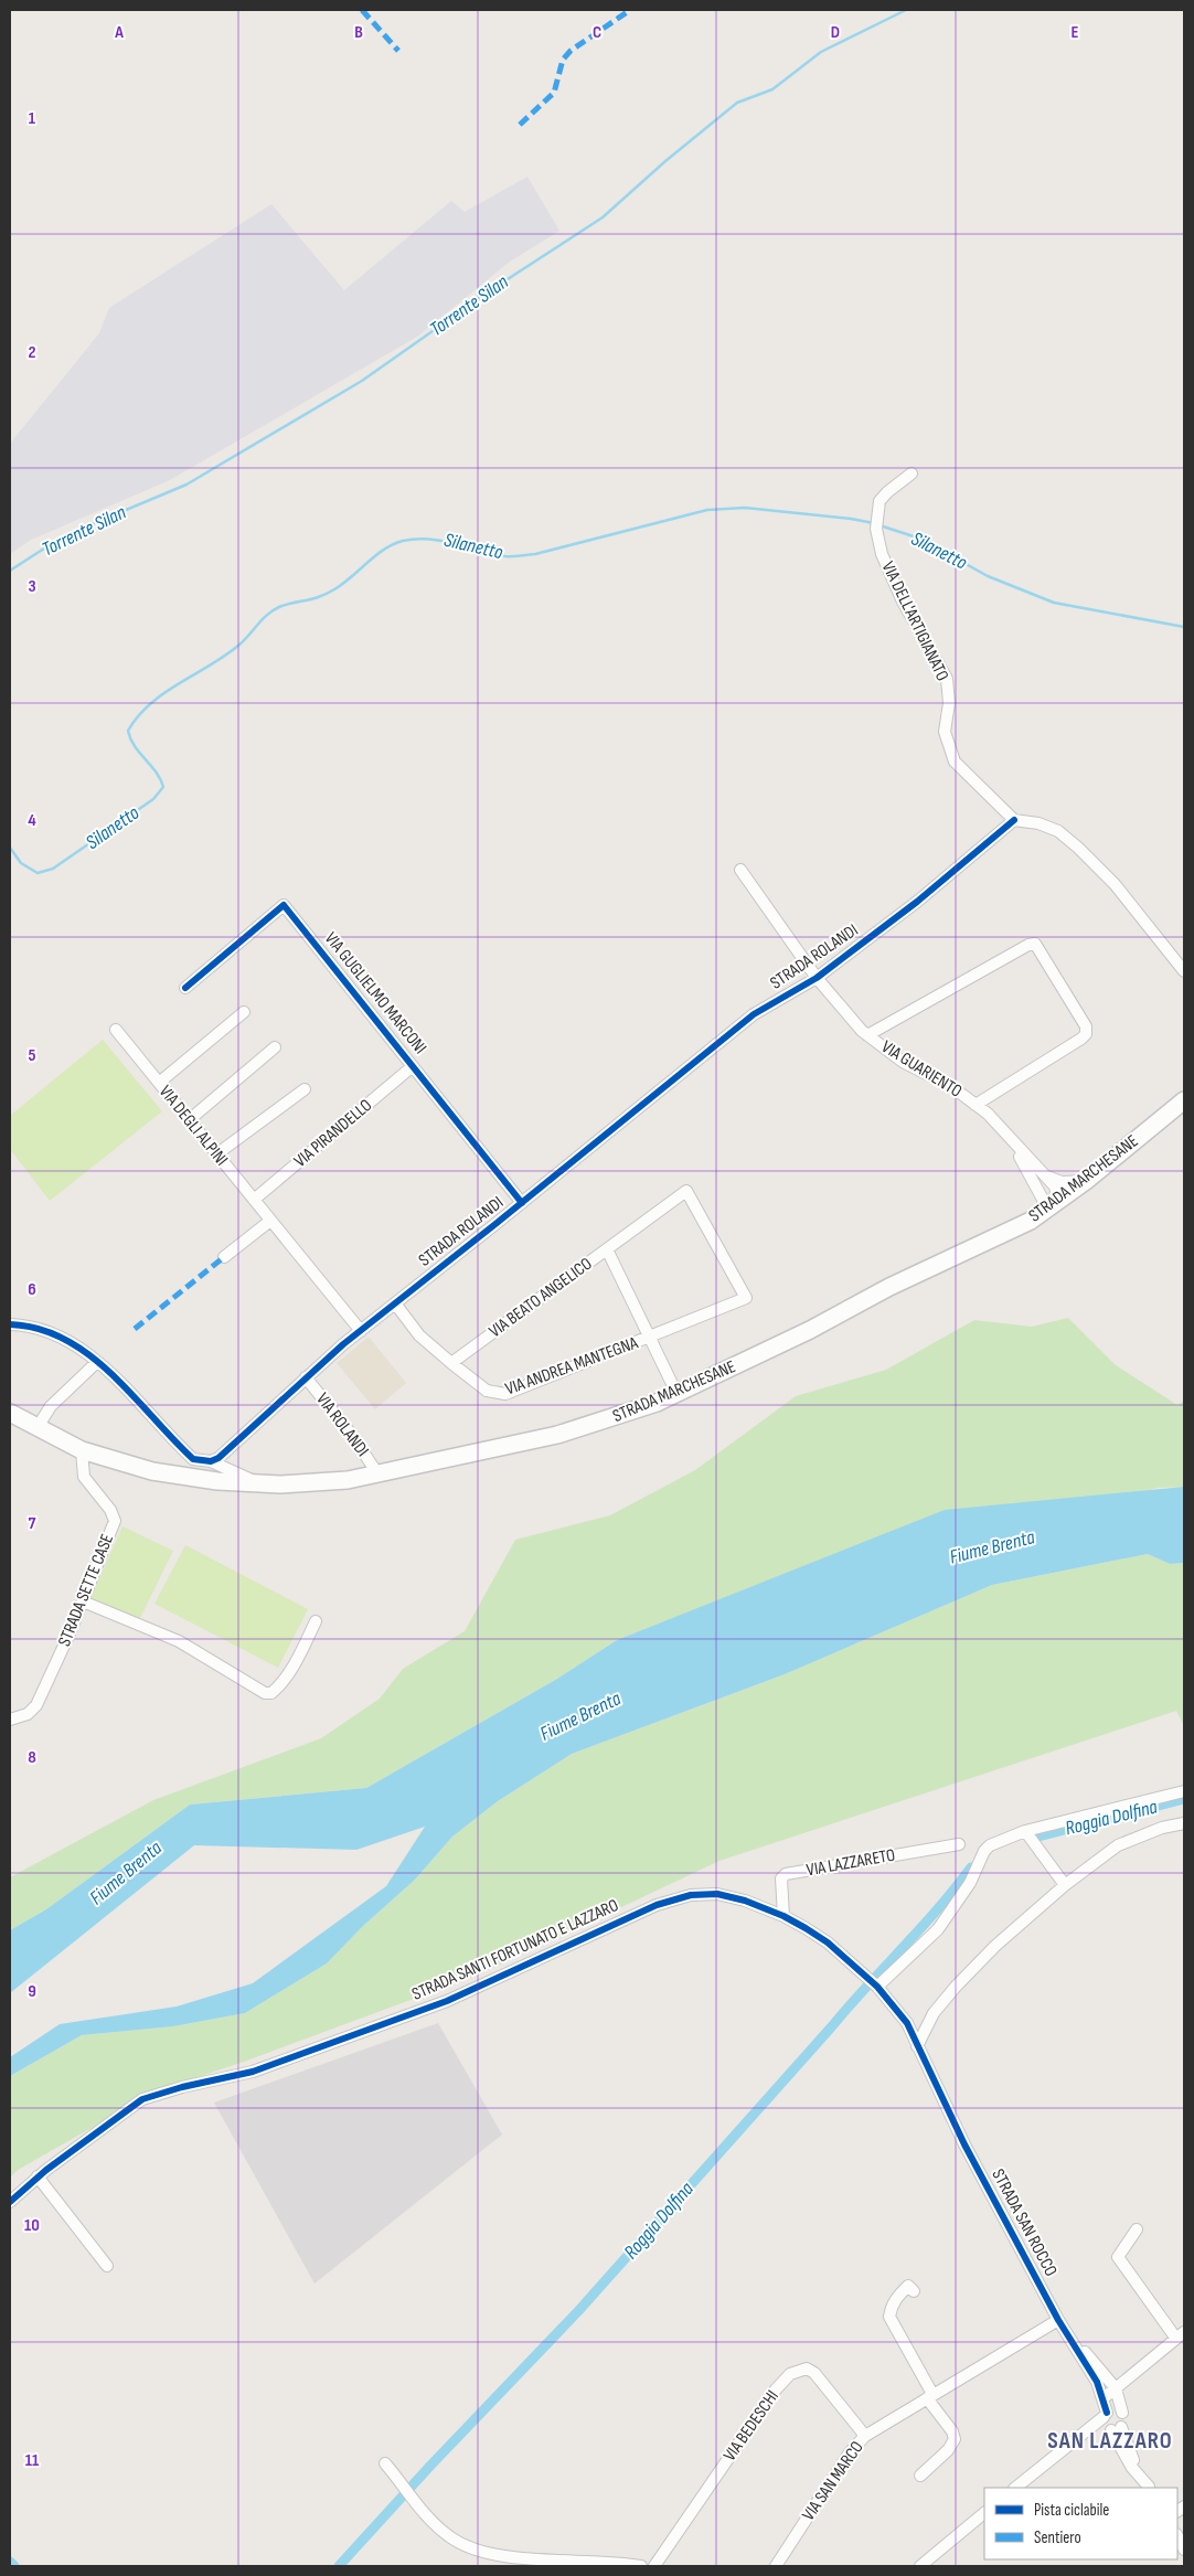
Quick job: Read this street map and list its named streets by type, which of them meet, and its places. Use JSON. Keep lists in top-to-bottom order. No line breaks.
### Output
{"streets":{"main road":["STRADA MARCHESANE"],"street":["VIA DELL'ARTIGIANATO","STRADA ROLANDI","VIA GUGLIELMO MARCONI","VIA GUARIENTO","VIA DEGLI ALPINI","VIA PIRANDELLO","VIA BEATO ANGELICO","VIA ANDREA MANTEGNA","VIA ROLANDI","STRADA SETTE CASE","VIA LAZZARETO","STRADA SANTI FORTUNATO E LAZZARO","STRADA SAN ROCCO","VIA BEDESCHI","VIA SAN MARCO"]},"crossings":[["VIA DELL'ARTIGIANATO","STRADA ROLANDI"],["STRADA ROLANDI","VIA GUGLIELMO MARCONI"],["STRADA ROLANDI","VIA GUARIENTO"],["STRADA ROLANDI","VIA DEGLI ALPINI"],["STRADA ROLANDI","VIA ANDREA MANTEGNA"],["STRADA ROLANDI","VIA ROLANDI"],["VIA GUGLIELMO MARCONI","VIA PIRANDELLO"],["VIA GUARIENTO","STRADA MARCHESANE"],["VIA DEGLI ALPINI","VIA PIRANDELLO"],["STRADA MARCHESANE","VIA BEATO ANGELICO"],["STRADA MARCHESANE","VIA ROLANDI"],["STRADA MARCHESANE","STRADA SETTE CASE"],["VIA BEATO ANGELICO","VIA ANDREA MANTEGNA"],["VIA LAZZARETO","STRADA SANTI FORTUNATO E LAZZARO"],["STRADA SANTI FORTUNATO E LAZZARO","STRADA SAN ROCCO"],["STRADA SAN ROCCO","VIA SAN MARCO"],["VIA BEDESCHI","VIA SAN MARCO"]],"districts":["SAN LAZZARO"],"water":["Torrente Silan","Silanetto","Fiume Brenta","Roggia Dolfina"],"legend":["Pista ciclabile","Sentiero"],"grid":{"columns":["A","B","C","D","E"],"rows":["1","2","3","4","5","6","7","8","9","10","11"]}}
